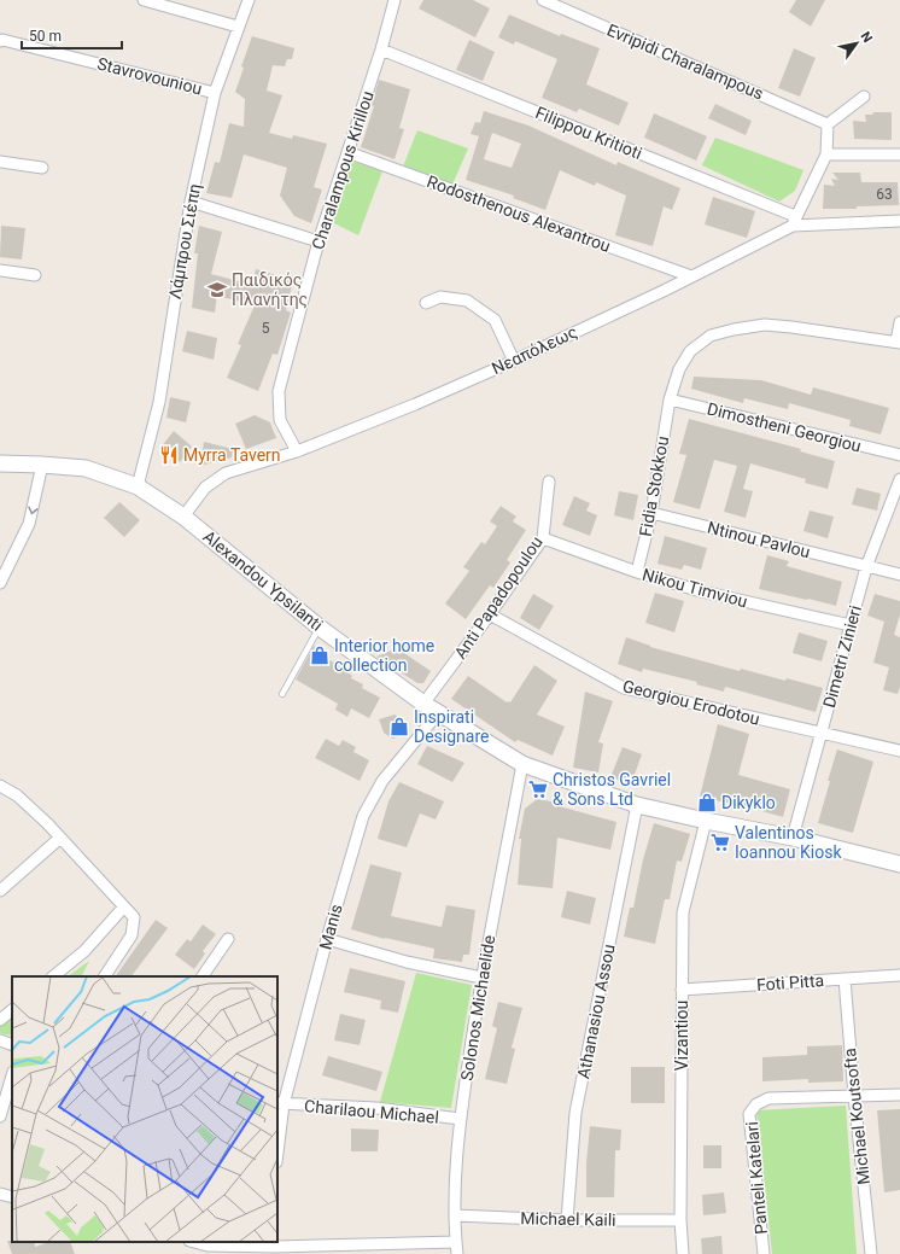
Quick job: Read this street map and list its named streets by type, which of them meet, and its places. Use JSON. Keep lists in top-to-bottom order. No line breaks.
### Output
{"streets":{"main road":["Alexandou Ypsilanti"],"street":["Evripidi Charalampous","Stavrovouniou","Filippou Kritioti","Charalampous Kirillou","Rodosthenous Alexantrou","Λάμπρου Σιέπη","Νεαπόλεως","Dimostheni Georgiou","Fidia Stokkou","Ntinou Pavlou","Nikou Timviou","Anti Papadopoulou","Dimetri Zinieri","Georgiou Erodotou","Manis","Foti Pitta","Solonos Michaelide","Athanasiou Assou","Vizantiou","Charilaou Michael","Michael Koutsofta","Panteli Katelari","Michael Kaili"]},"crossings":[["Stavrovouniou","Λάμπρου Σιέπη"],["Filippou Kritioti","Charalampous Kirillou"],["Filippou Kritioti","Νεαπόλεως"],["Charalampous Kirillou","Rodosthenous Alexantrou"],["Charalampous Kirillou","Νεαπόλεως"],["Rodosthenous Alexantrou","Νεαπόλεως"],["Λάμπρου Σιέπη","Alexandou Ypsilanti"],["Νεαπόλεως","Alexandou Ypsilanti"],["Dimostheni Georgiou","Fidia Stokkou"],["Fidia Stokkou","Ntinou Pavlou"],["Fidia Stokkou","Nikou Timviou"],["Ntinou Pavlou","Dimetri Zinieri"],["Alexandou Ypsilanti","Anti Papadopoulou"],["Alexandou Ypsilanti","Dimetri Zinieri"],["Alexandou Ypsilanti","Manis"],["Alexandou Ypsilanti","Solonos Michaelide"],["Alexandou Ypsilanti","Athanasiou Assou"],["Alexandou Ypsilanti","Vizantiou"],["Nikou Timviou","Anti Papadopoulou"],["Nikou Timviou","Dimetri Zinieri"],["Anti Papadopoulou","Georgiou Erodotou"],["Dimetri Zinieri","Georgiou Erodotou"],["Manis","Charilaou Michael"],["Foti Pitta","Vizantiou"],["Foti Pitta","Michael Koutsofta"],["Solonos Michaelide","Charilaou Michael"],["Solonos Michaelide","Michael Kaili"],["Athanasiou Assou","Michael Kaili"],["Vizantiou","Michael Kaili"],["Michael Koutsofta","Panteli Katelari"]],"places":{"school or university":["Παιδικός Πλανήτης"],"restaurant":["Myrra Tavern"],"shop":["Interior home collection","Inspirati Designare","Dikyklo"],"supermarket":["Christos Gavriel & Sons Ltd","Valentinos Ioannou Kiosk"]},"house_numbers":["63","5"],"scale_bar":"50 m","north":"top right"}
